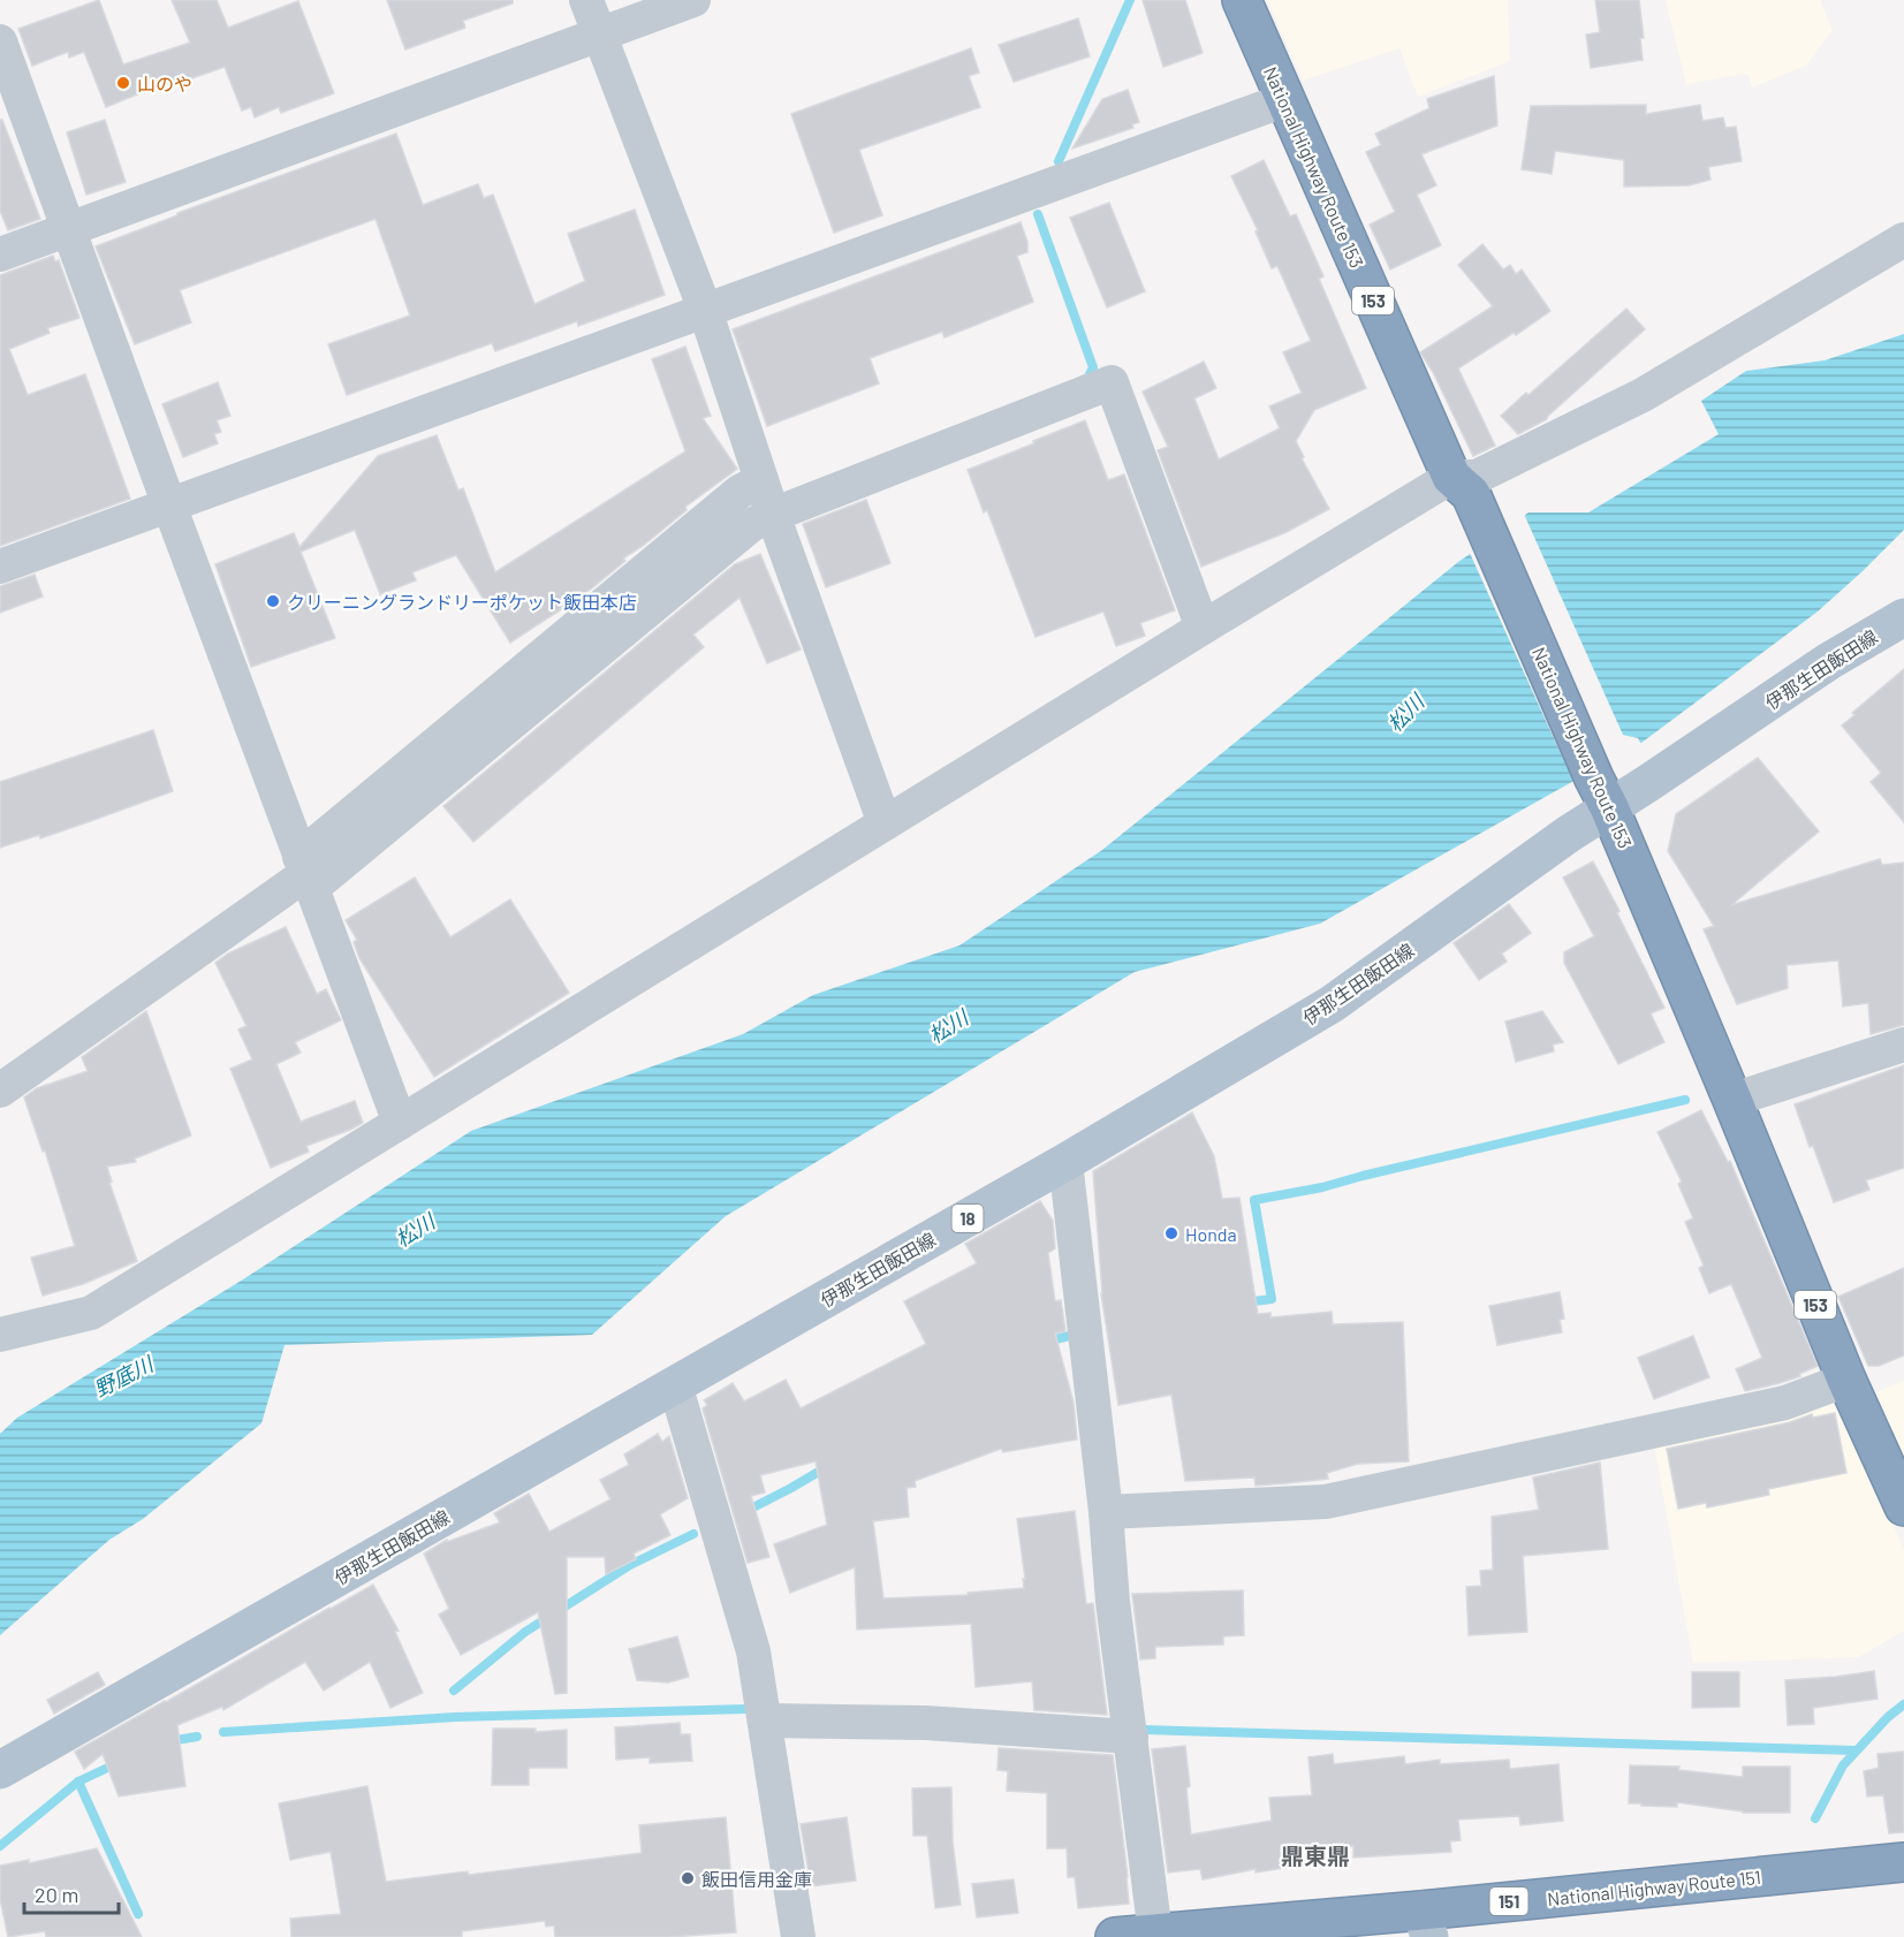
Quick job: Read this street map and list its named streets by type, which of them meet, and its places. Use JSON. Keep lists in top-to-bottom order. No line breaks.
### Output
{"streets":{"highway":["National Highway Route 153","153","National Highway Route 151","151"],"main road":["伊那生田飯田線","18"]},"crossings":[["National Highway Route 153","伊那生田飯田線"]],"districts":["鼎東鼎"],"water":["松川","野底川"],"places":["山のや","クリーニングランドリーポケット飯田本店","Honda","飯田信用金庫"],"scale_bar":"20 m"}
